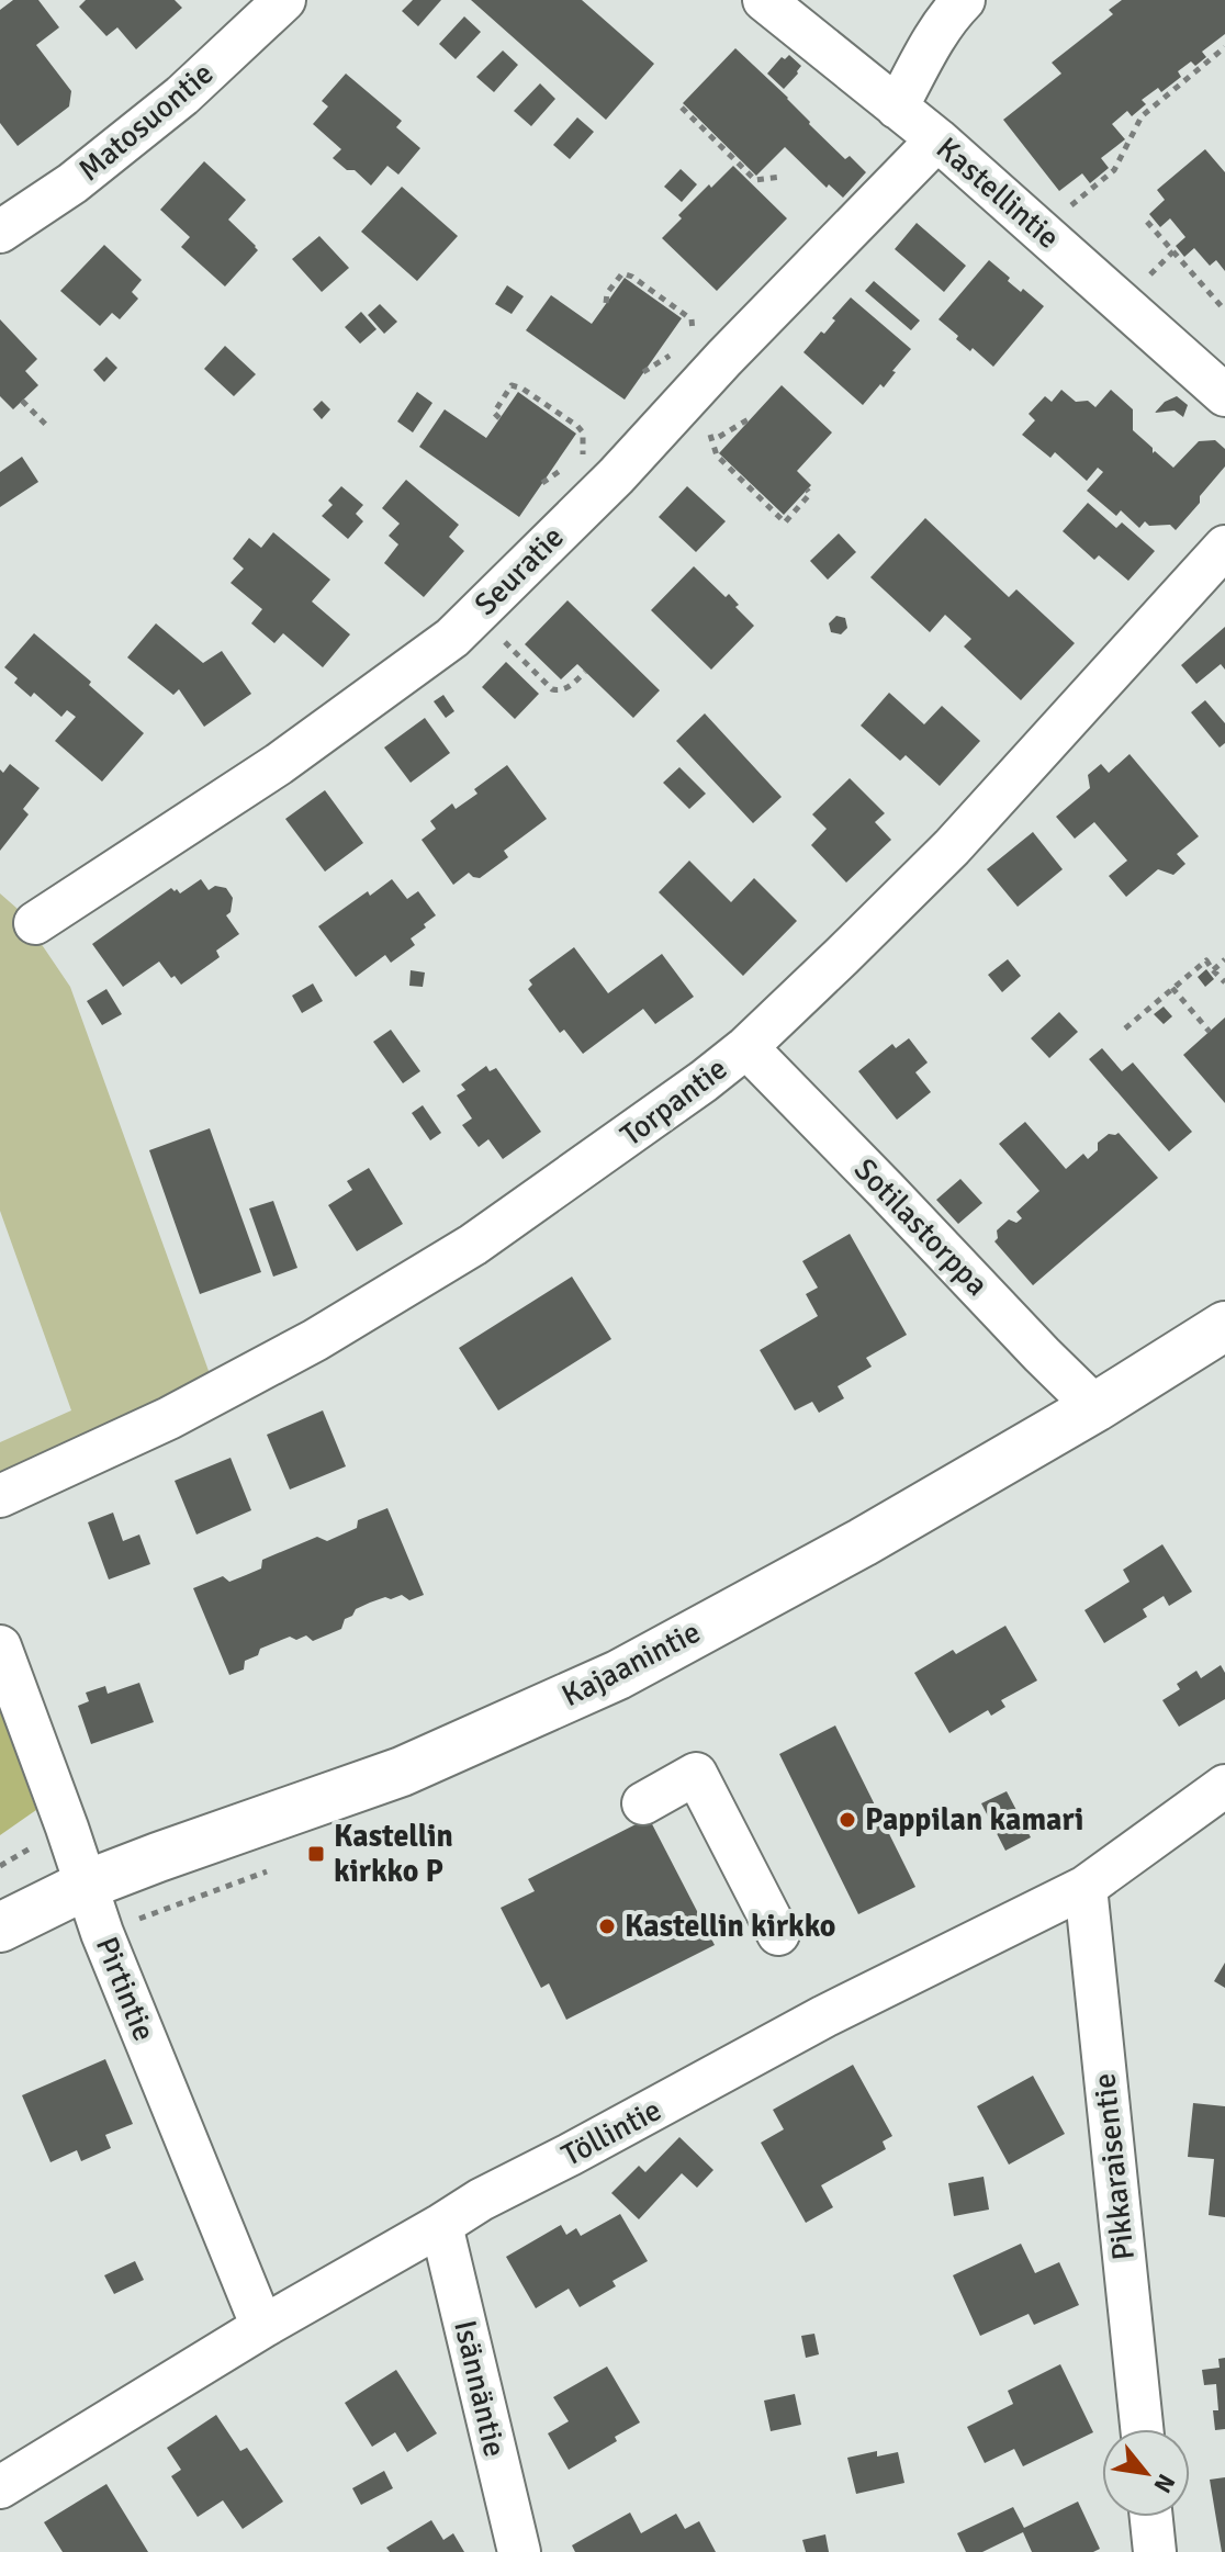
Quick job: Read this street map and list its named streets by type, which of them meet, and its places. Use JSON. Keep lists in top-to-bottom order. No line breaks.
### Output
{"streets":{"main road":["Kajaanintie"],"street":["Matosuontie","Kastellintie","Seuratie","Torpantie","Sotilastorppa","Pirtintie","Töllintie","Pikkaraisentie","Isännäntie"]},"crossings":[["Kastellintie","Seuratie"],["Torpantie","Sotilastorppa"],["Sotilastorppa","Kajaanintie"],["Kajaanintie","Pirtintie"],["Pirtintie","Töllintie"],["Töllintie","Pikkaraisentie"],["Töllintie","Isännäntie"]],"places":{"other":["Pappilan kamari","Kastellin kirkko"],"transit":["Kastellin kirkko P"]},"north":"bottom right"}
